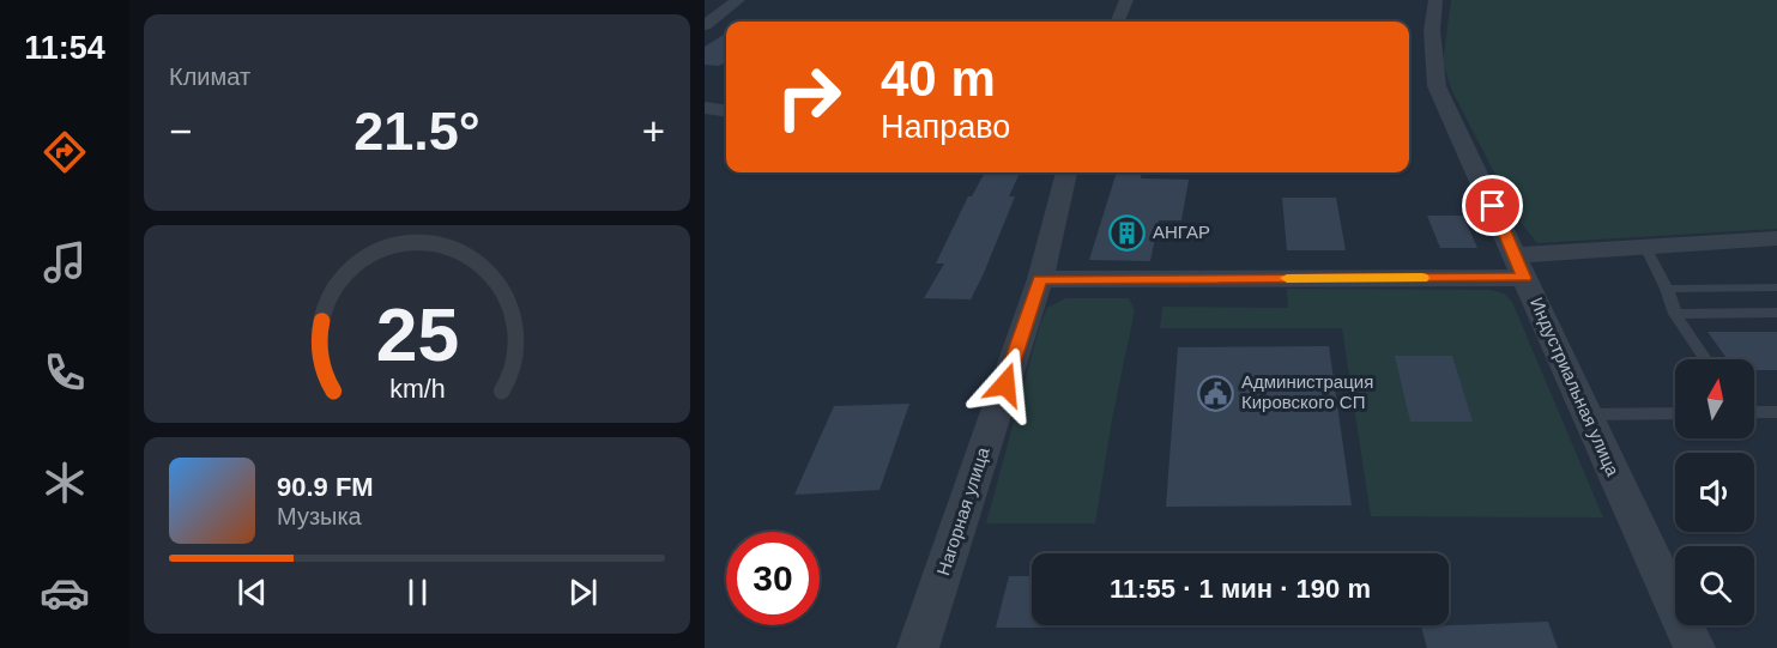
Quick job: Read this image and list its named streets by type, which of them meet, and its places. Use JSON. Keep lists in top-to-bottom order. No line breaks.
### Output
{"streets":{"street":["Индустриальная улица","Нагорная улица"]},"places":{"building":["АНГАР"],"public building":["Администрация Кировского СП"]},"north":"top","page":{"tabs":"11:54","tile":"Климат","turn":["40 m","Направо"],"heat":["−","21.5°","+"],"song":["90.9 FM","Музыка"],"limit":"30","trip":"11:55 · 1 мин · 190 m","gauge":["25","km/h"]}}
